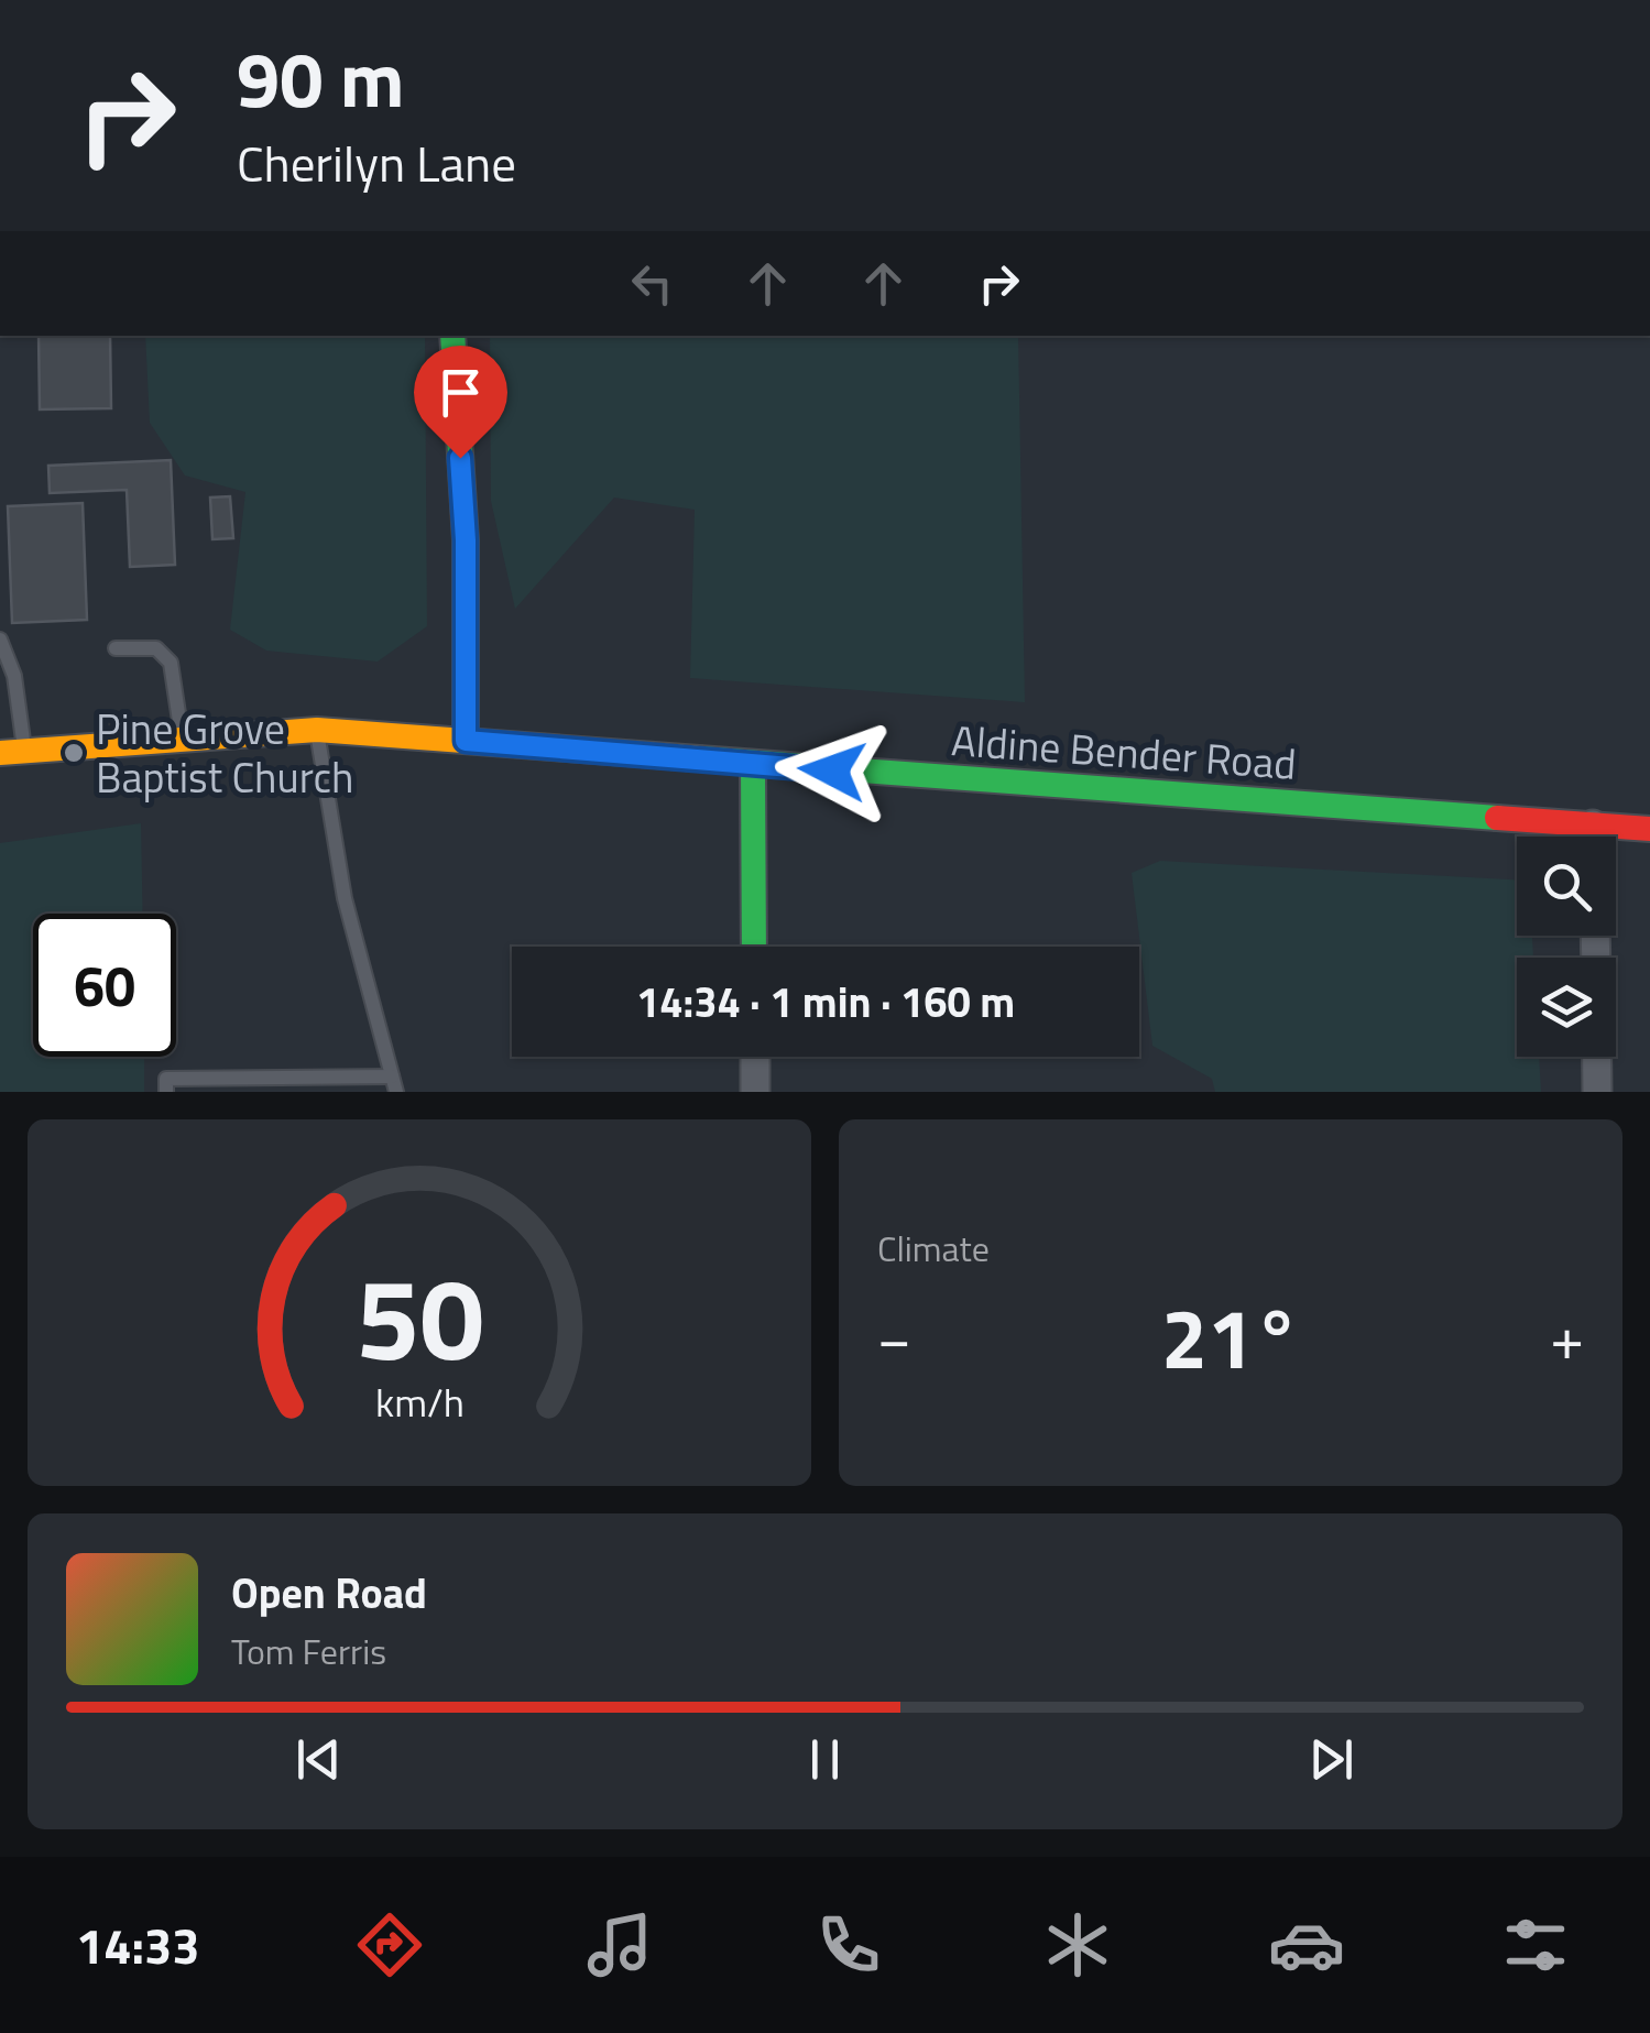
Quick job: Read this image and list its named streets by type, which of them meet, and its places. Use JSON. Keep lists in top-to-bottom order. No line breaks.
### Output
{"streets":{"main road":["Aldine Bender Road"]},"places":["Pine Grove Baptist Church"],"page":{"turn":["90 m","Cherilyn Lane"],"limit":"60","trip":"14:34 · 1 min · 160 m","tile":"Climate","heat":["−","21°","+"],"song":["Open Road","Tom Ferris"],"tabs":"14:33","gauge":["50","km/h"]}}
